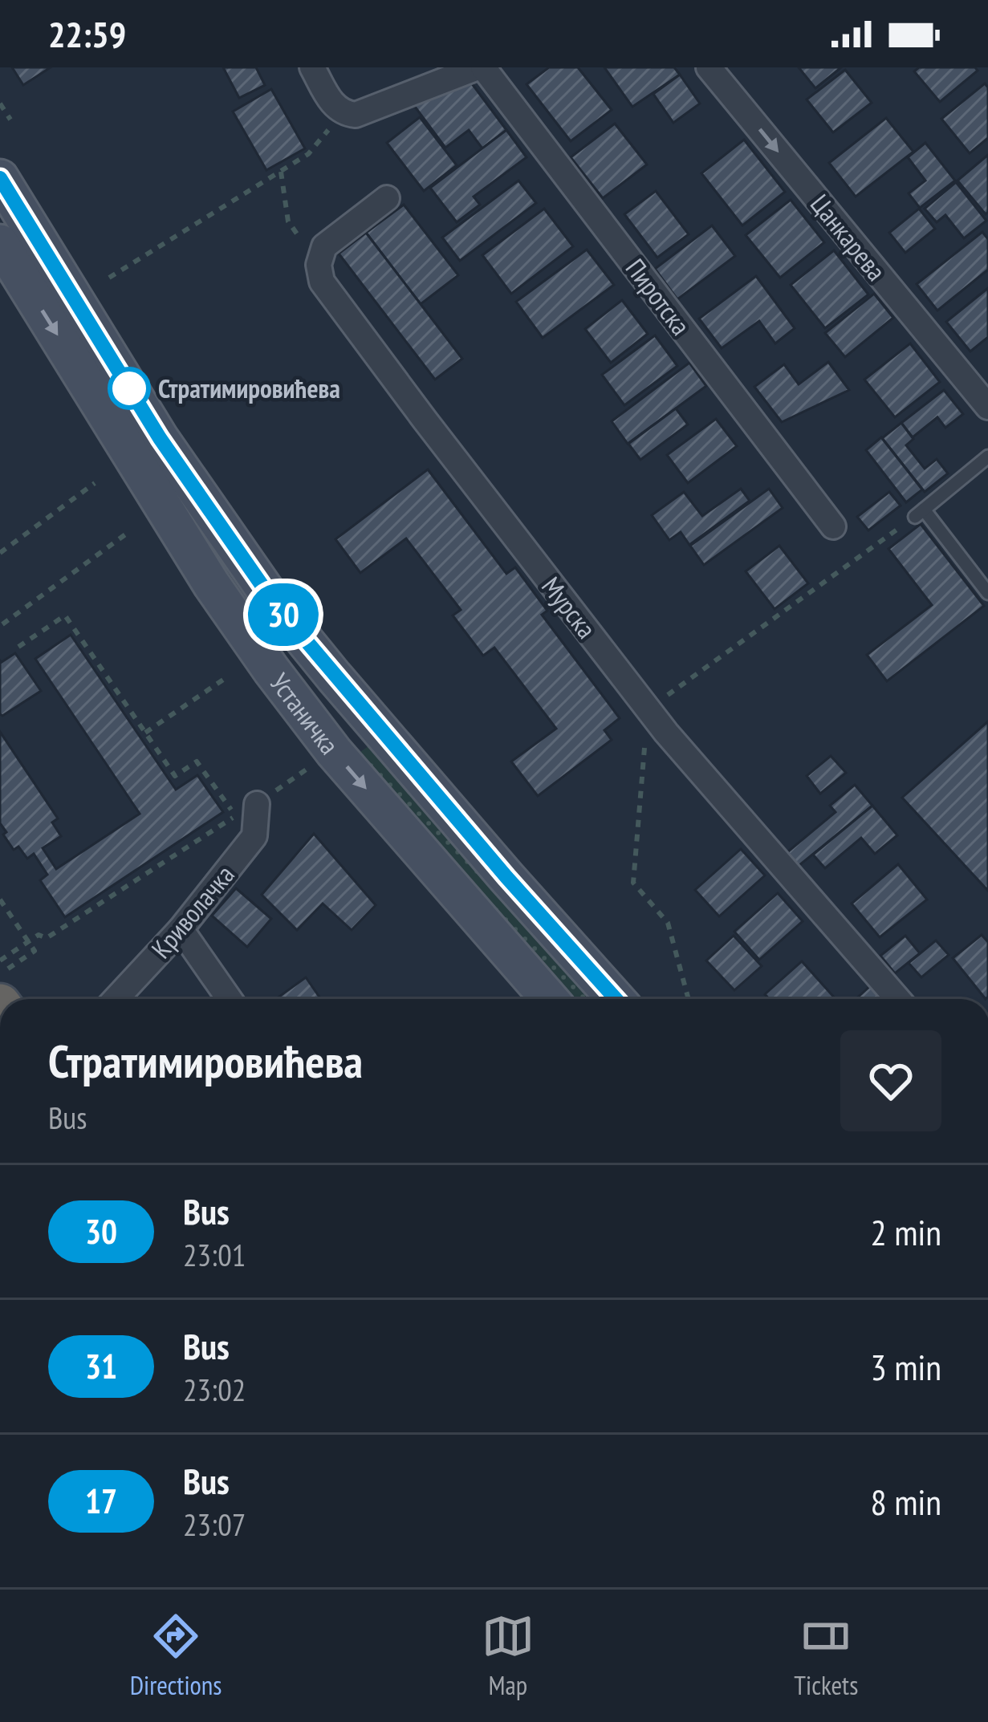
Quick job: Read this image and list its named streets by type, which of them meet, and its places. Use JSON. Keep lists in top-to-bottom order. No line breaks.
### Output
{"streets":{"main road":["Устаничка"],"street":["Цанкарева","Пиротска","Мурска","Криволачка"]},"one_way":["Цанкарева"],"places":["Стратимировићева"],"lines":["bus line 30"],"page":{"status":"22:59","on_map":"30","heading":["Стратимировићева","Bus"],"list":[{"mark":"30","name":"Bus","note":"23:01","value":"2 min"},{"mark":"31","name":"Bus","note":"23:02","value":"3 min"},{"mark":"17","name":"Bus","note":"23:07","value":"8 min"}],"tabs":["Directions","Map","Tickets"]}}
